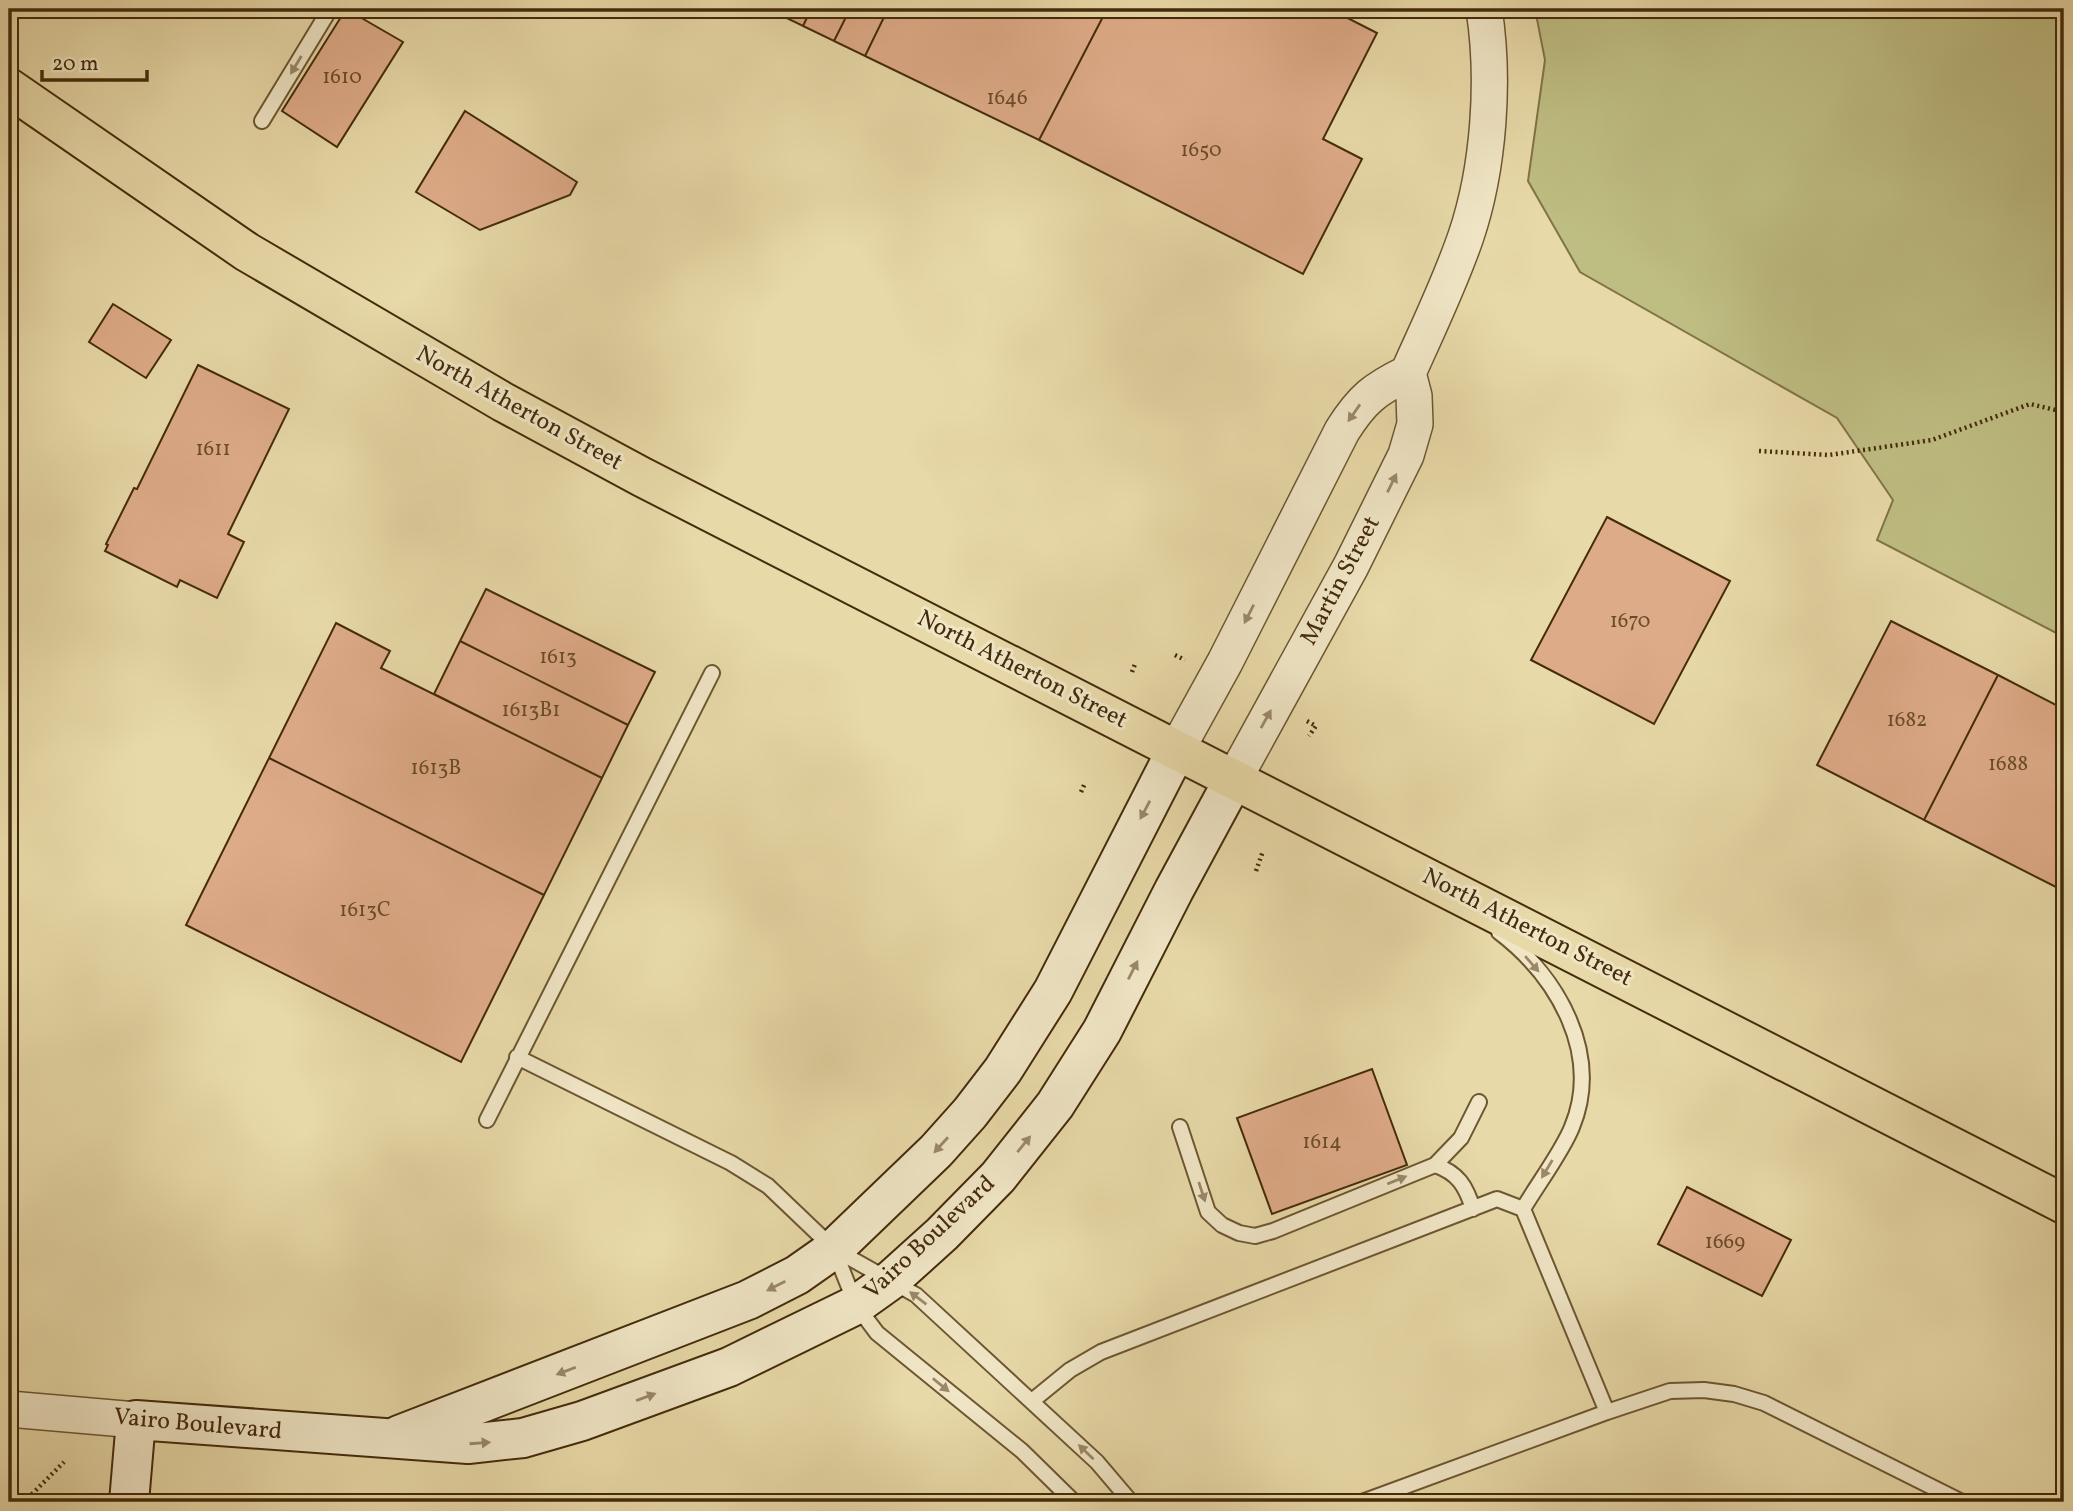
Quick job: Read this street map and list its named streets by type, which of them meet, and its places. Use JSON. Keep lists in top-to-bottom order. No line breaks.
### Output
{"streets":{"main road":["North Atherton Street","Vairo Boulevard"],"street":["Martin Street"]},"crossings":[["North Atherton Street","Martin Street"],["North Atherton Street","Vairo Boulevard"],["Martin Street","Vairo Boulevard"]],"house_numbers":["1610","1646","1650","1611","1670","1613","1613B1","1682","1688","1613B","1613C","1614","1669"],"scale_bar":"20 m"}
